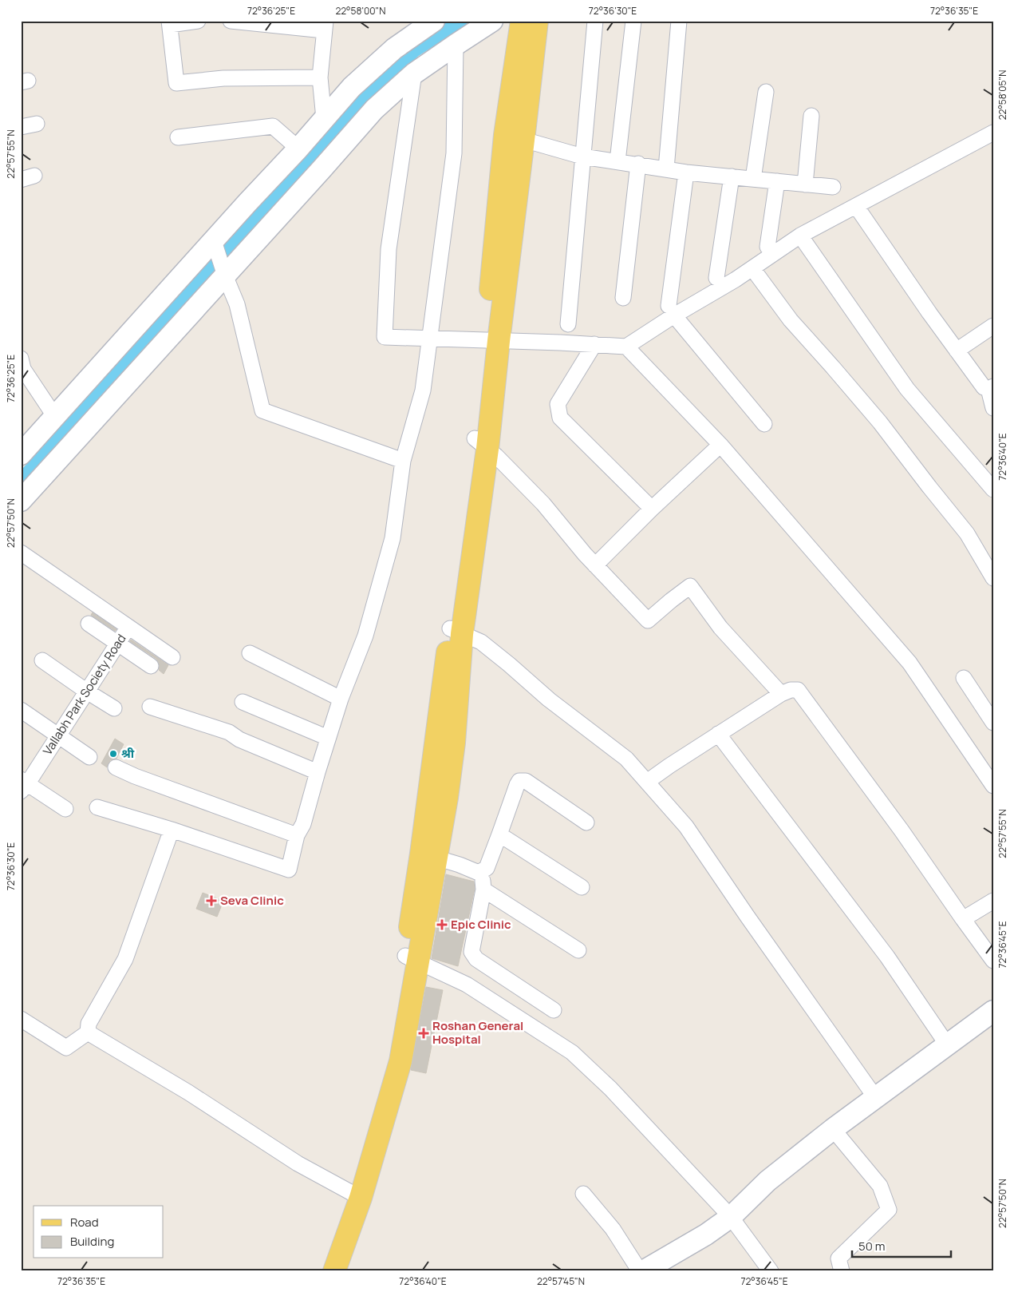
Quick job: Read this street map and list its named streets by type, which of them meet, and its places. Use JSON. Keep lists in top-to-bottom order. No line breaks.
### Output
{"streets":{"street":["Vallabh Park Society Road"]},"places":{"other":["श्री"],"health":["Seva Clinic","Epic Clinic","Roshan General Hospital"]},"legend":["Road","Building"],"scale_bar":"50 m","coordinates":["72°36'25\"E","22°58'00\"N","72°36'30\"E","72°36'35\"E","22°58'05\"N","22°57'55\"N","72°36'40\"E","22°57'50\"N","72°36'45\"E","22°57'45\"N"]}
